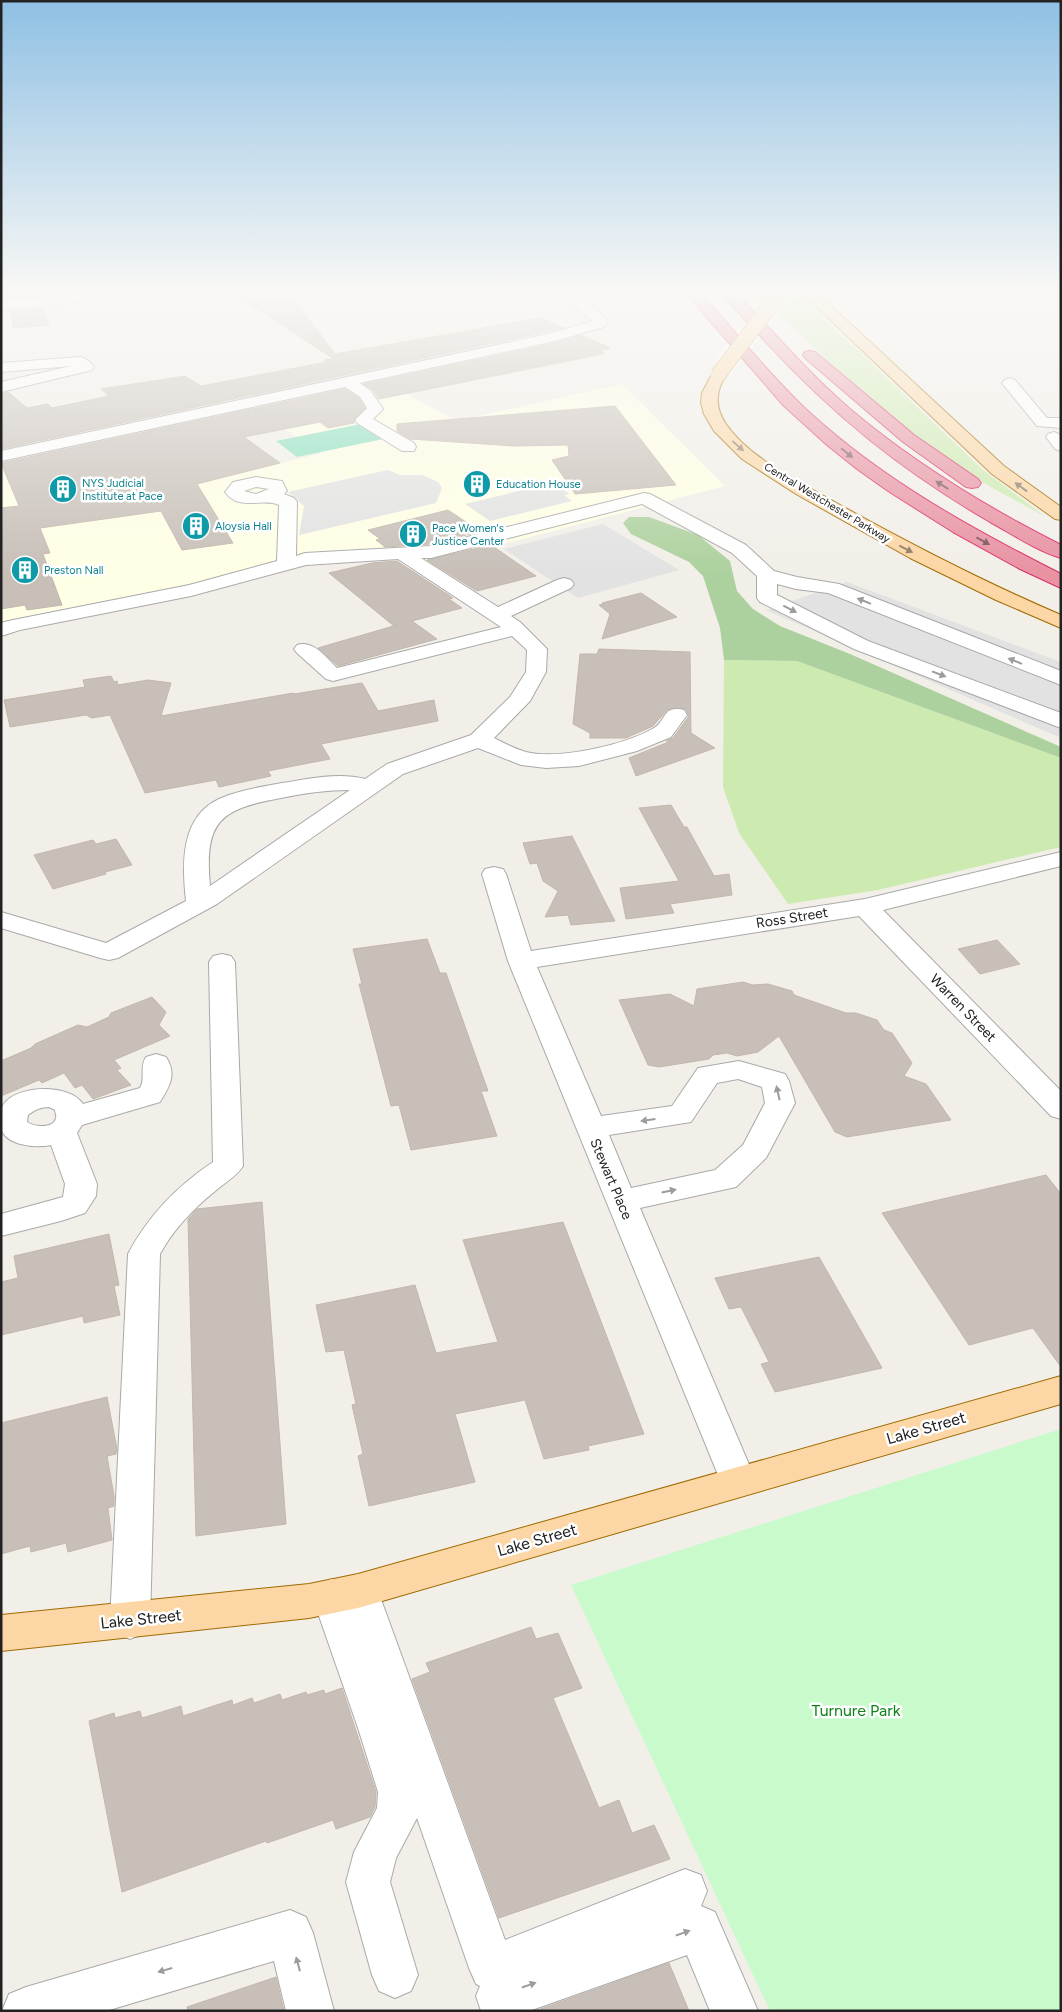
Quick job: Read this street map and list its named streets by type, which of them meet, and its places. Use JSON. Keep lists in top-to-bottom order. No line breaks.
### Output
{"streets":{"main road":["Central Westchester Parkway","Lake Street"],"street":["Ross Street","Warren Street","Stewart Place"]},"crossings":[["Ross Street","Warren Street"],["Ross Street","Stewart Place"],["Stewart Place","Lake Street"]],"parks":["Turnure Park"],"places":{"building":["Education House","NYS Judicial Institute at Pace","Aloysia Hall","Pace Women's Justice Center","Preston Nall"]}}
